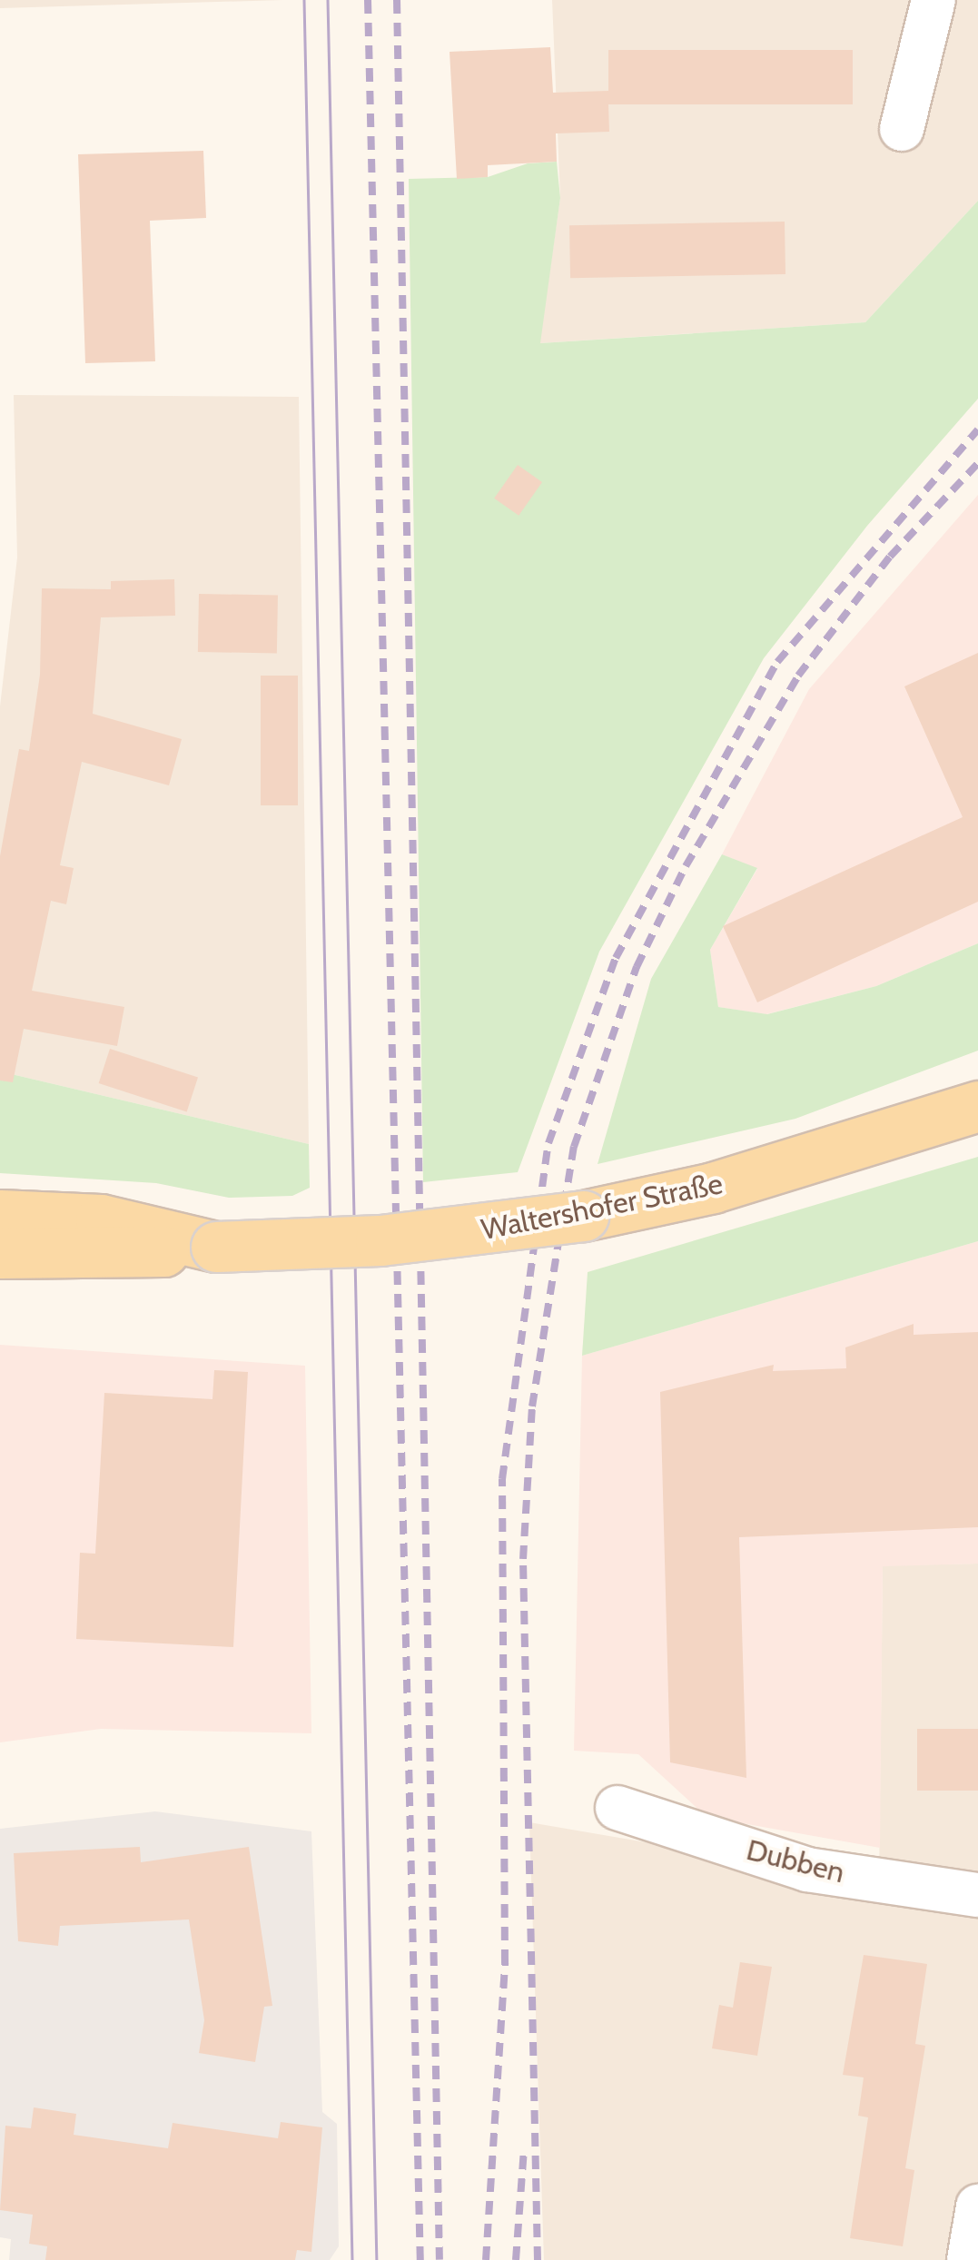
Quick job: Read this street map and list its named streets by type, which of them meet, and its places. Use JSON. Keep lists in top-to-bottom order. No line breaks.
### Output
{"streets":{"main road":["Waltershofer Straße"],"street":["Dubben"]}}
